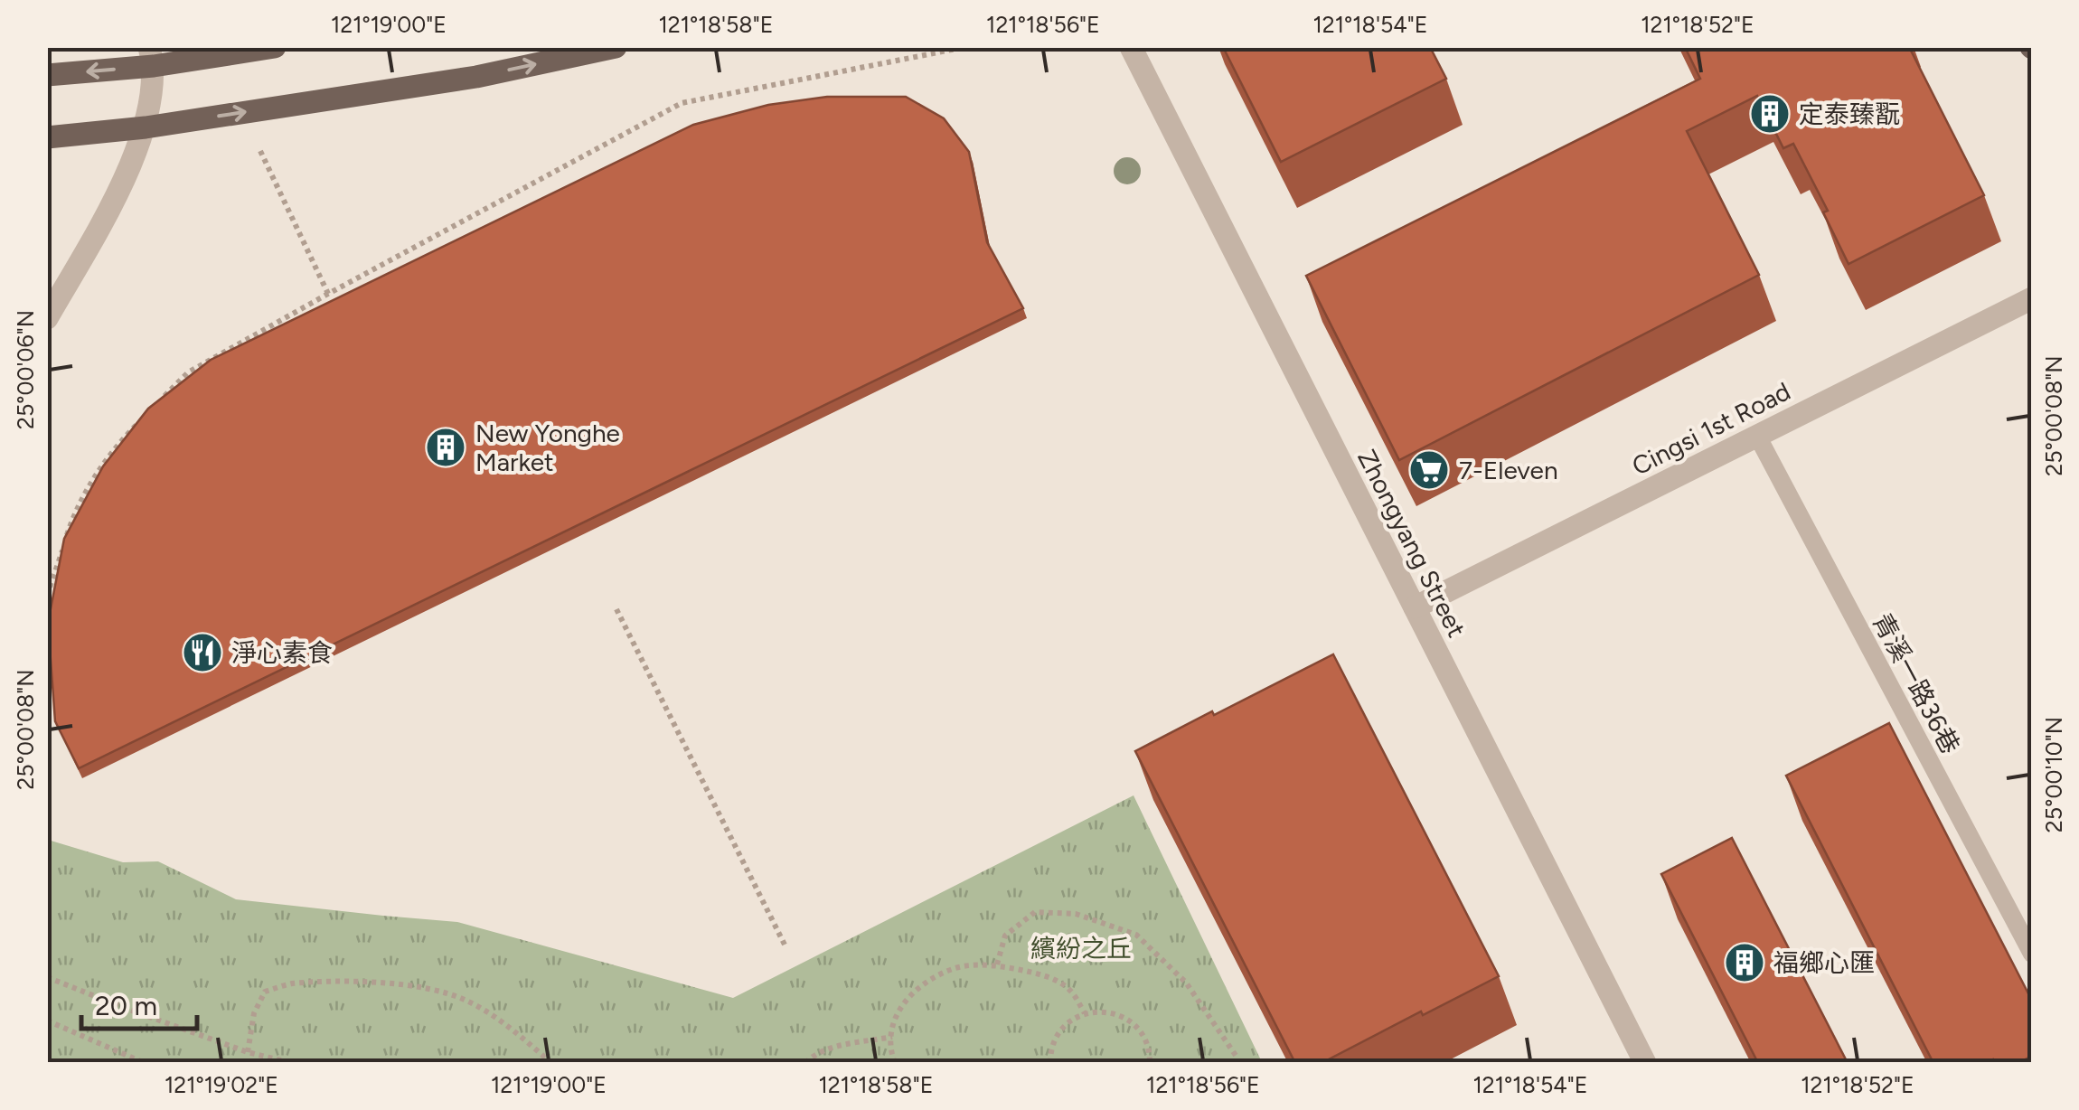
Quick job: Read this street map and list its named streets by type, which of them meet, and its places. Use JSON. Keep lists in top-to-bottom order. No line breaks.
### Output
{"streets":{"street":["Cingsi 1st Road","Zhongyang Street"],"lane":["青溪一路36巷"]},"crossings":[["Cingsi 1st Road","Zhongyang Street"],["Cingsi 1st Road","青溪一路36巷"]],"parks":["繽紛之丘"],"places":{"building":["定泰臻翫","New Yonghe Market","福鄉心匯"],"supermarket":["7-Eleven"],"restaurant":["淨心素食"]},"scale_bar":"20 m","coordinates":["121°19'00\"E","121°18'58\"E","121°18'56\"E","121°18'54\"E","121°18'52\"E","25°00'06\"N","25°00'08\"N","25°00'10\"N","121°19'02\"E"]}
